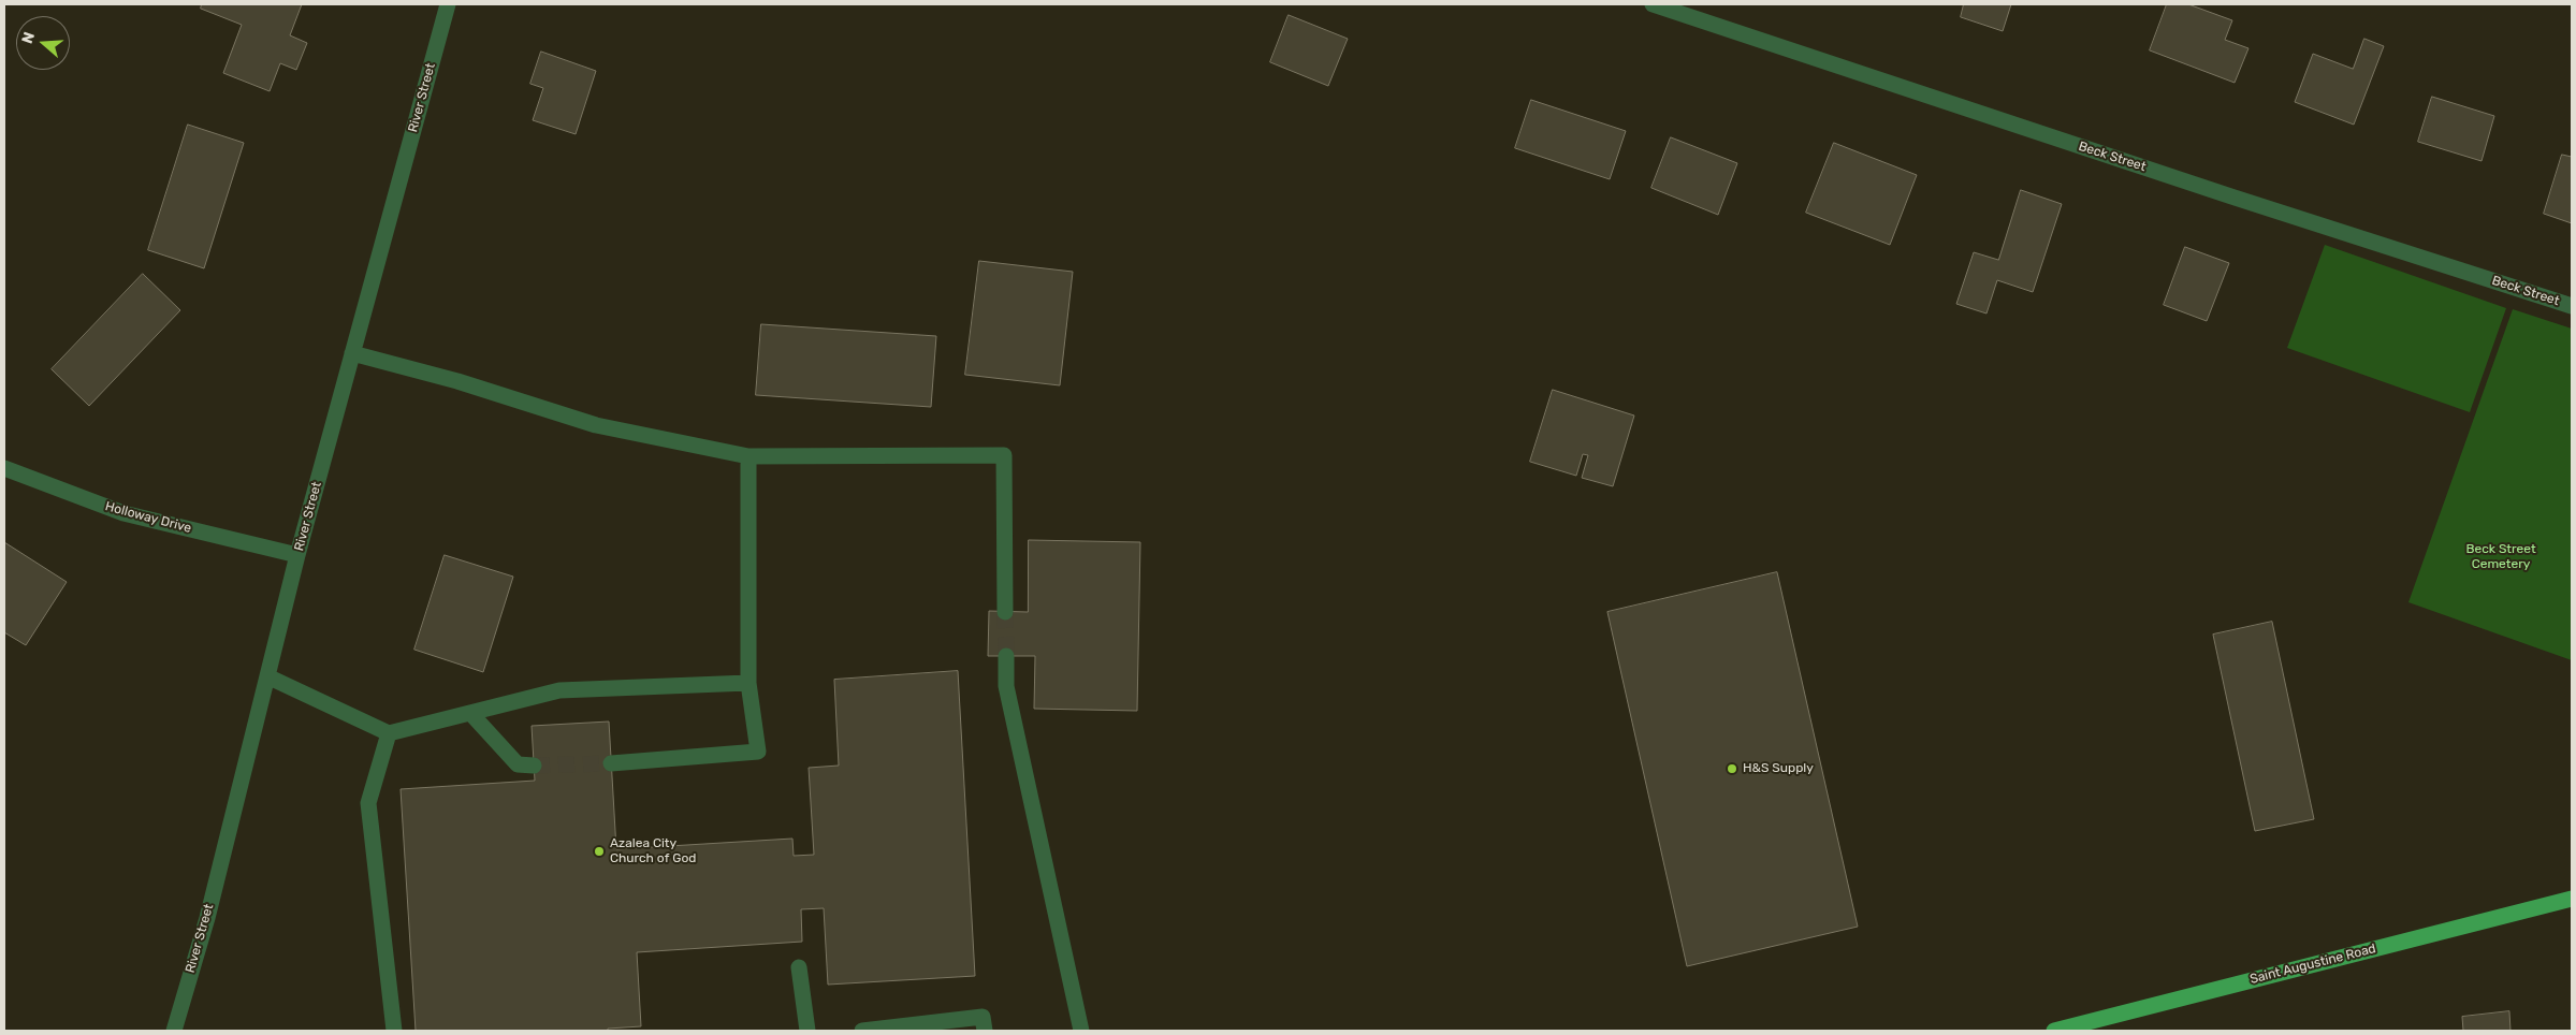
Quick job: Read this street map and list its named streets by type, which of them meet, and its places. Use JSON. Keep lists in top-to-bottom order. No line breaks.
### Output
{"streets":{"main road":["Saint Augustine Road"],"street":["River Street","Beck Street","Holloway Drive"]},"crossings":[["River Street","Holloway Drive"]],"parks":["Beck Street Cemetery"],"places":["H&S Supply","Azalea City Church of God"],"north":"left"}
